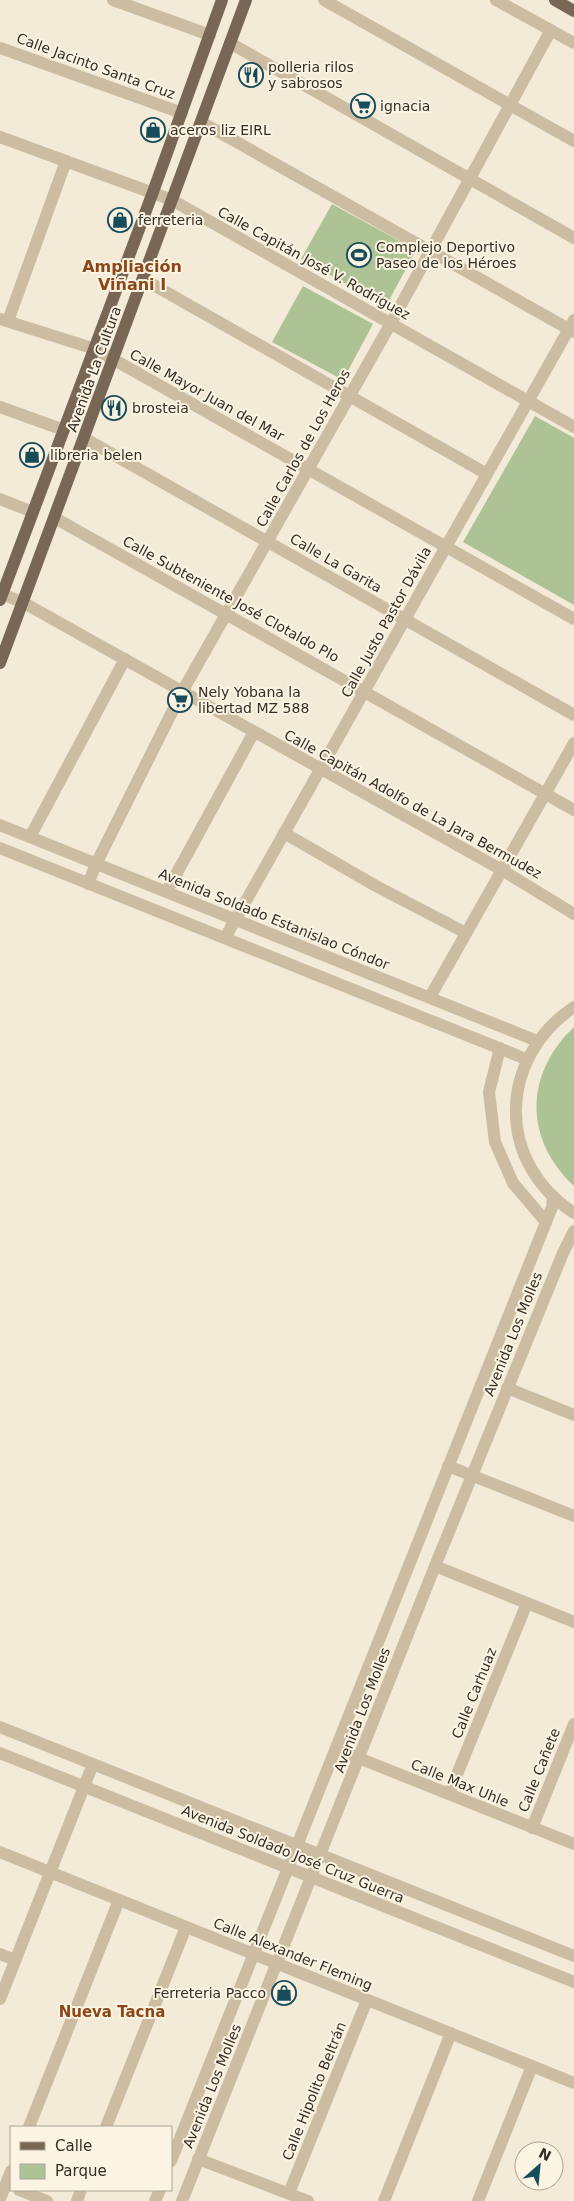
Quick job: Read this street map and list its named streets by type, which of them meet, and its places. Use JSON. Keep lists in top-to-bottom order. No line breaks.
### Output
{"streets":{"main road":["Avenida La Cultura"],"street":["Calle Jacinto Santa Cruz","Calle Capitán José V. Rodríguez","Calle Mayor Juan del Mar","Calle Carlos de Los Heros","Calle La Garita","Calle Subteniente José Clotaldo Plo","Calle Justo Pastor Dávila","Calle Capitán Adolfo de La Jara Bermudez","Avenida Soldado Estanislao Cóndor","Avenida Los Molles","Calle Carhuaz","Calle Cañete","Calle Max Uhle","Avenida Soldado José Cruz Guerra","Calle Alexander Fleming","Calle Hipolito Beltrán"]},"crossings":[["Calle Jacinto Santa Cruz","Avenida La Cultura"],["Calle Capitán José V. Rodríguez","Avenida La Cultura"],["Calle Capitán José V. Rodríguez","Calle Carlos de Los Heros"],["Calle Capitán José V. Rodríguez","Calle Justo Pastor Dávila"],["Avenida La Cultura","Calle Mayor Juan del Mar"],["Avenida La Cultura","Calle La Garita"],["Avenida La Cultura","Calle Subteniente José Clotaldo Plo"],["Avenida La Cultura","Calle Capitán Adolfo de La Jara Bermudez"],["Calle Mayor Juan del Mar","Calle Carlos de Los Heros"],["Calle Mayor Juan del Mar","Calle Justo Pastor Dávila"],["Calle Carlos de Los Heros","Calle La Garita"],["Calle Carlos de Los Heros","Calle Subteniente José Clotaldo Plo"],["Calle Carlos de Los Heros","Calle Capitán Adolfo de La Jara Bermudez"],["Calle Carlos de Los Heros","Avenida Soldado Estanislao Cóndor"],["Calle La Garita","Calle Justo Pastor Dávila"],["Calle Subteniente José Clotaldo Plo","Calle Justo Pastor Dávila"],["Calle Justo Pastor Dávila","Calle Capitán Adolfo de La Jara Bermudez"],["Calle Justo Pastor Dávila","Avenida Soldado Estanislao Cóndor"],["Avenida Los Molles","Calle Max Uhle"],["Avenida Los Molles","Avenida Soldado José Cruz Guerra"],["Avenida Los Molles","Calle Alexander Fleming"],["Calle Carhuaz","Calle Max Uhle"],["Calle Cañete","Calle Max Uhle"],["Calle Alexander Fleming","Calle Hipolito Beltrán"]],"districts":["Ampliación Viñani I","Nueva Tacna"],"places":{"restaurant":["polleria rilos y sabrosos","brosteia"],"supermarket":["ignacia","Nely Yobana la libertad MZ 588"],"shop":["aceros liz EIRL","ferreteria","libreria belen","Ferreteria Pacco"],"sports":["Complejo Deportivo Paseo de los Héroes"]},"legend":["Calle","Parque"],"north":"top right"}
